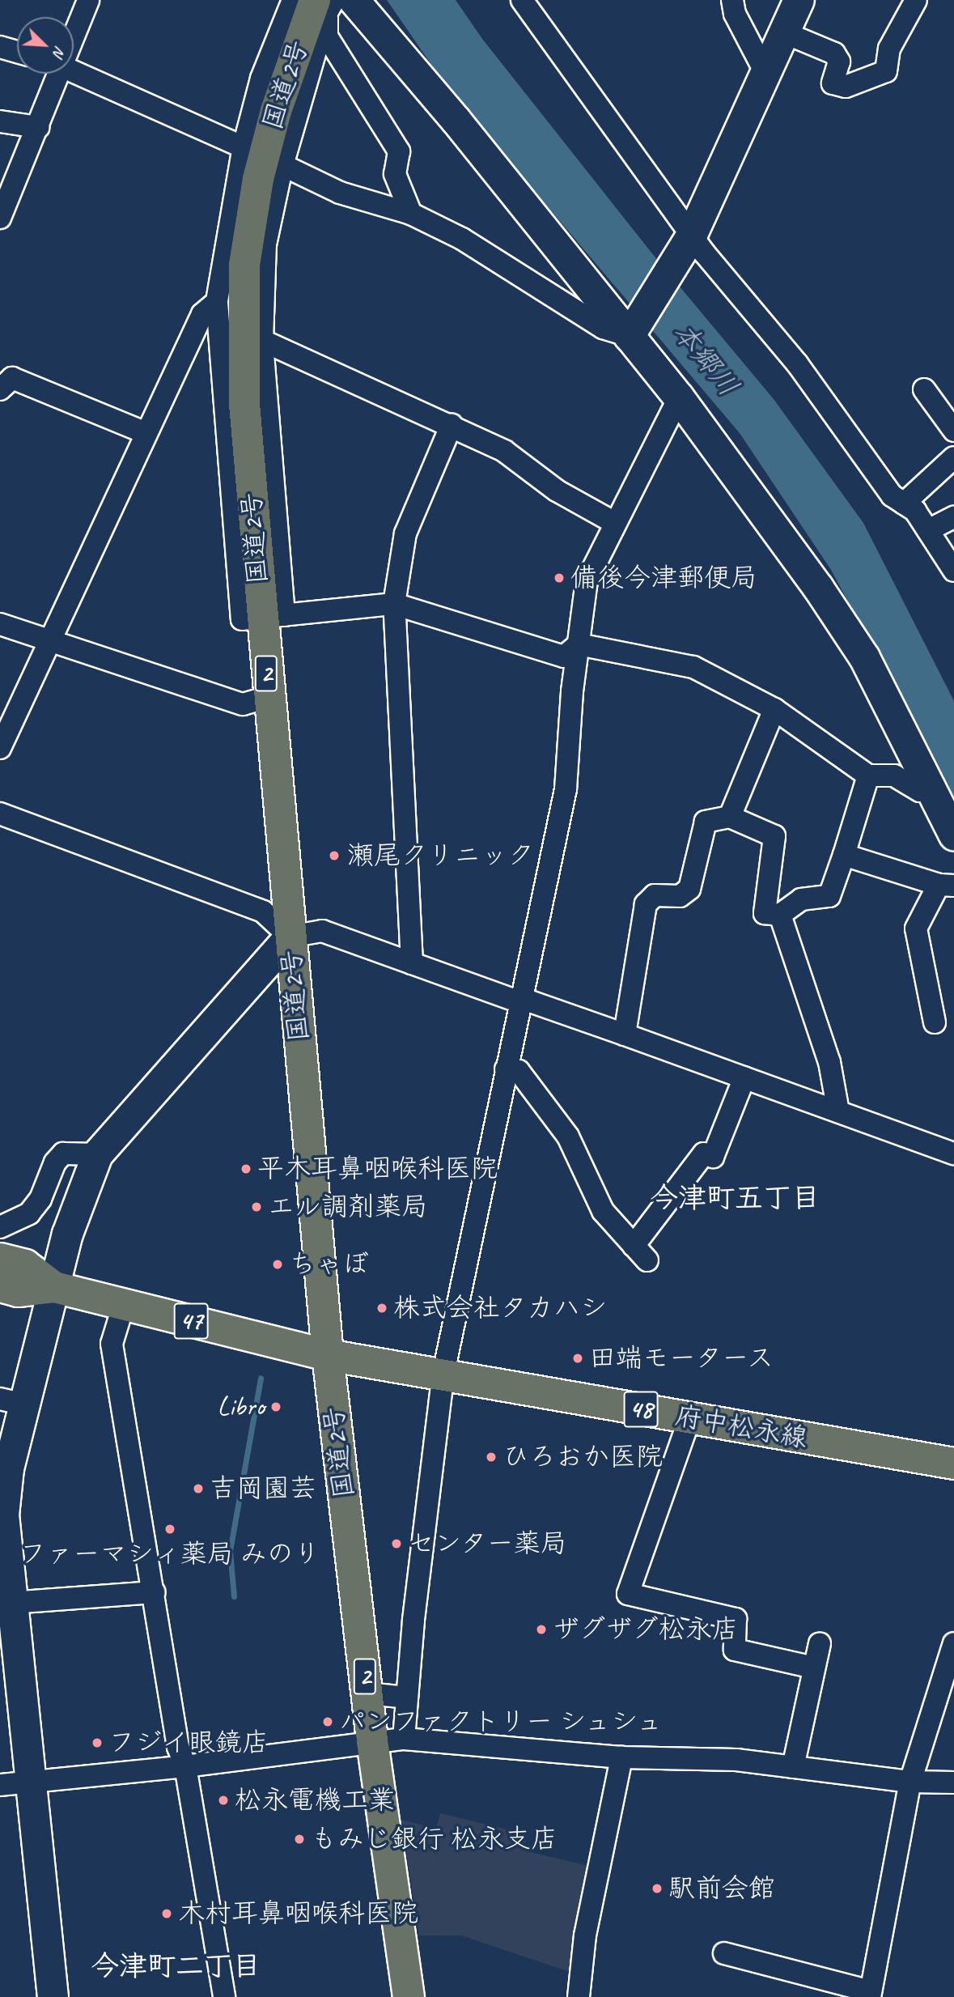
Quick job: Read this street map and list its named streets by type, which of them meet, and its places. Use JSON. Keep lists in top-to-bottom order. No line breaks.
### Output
{"streets":{"main road":["国道2号","2","47","48","府中松永線"]},"crossings":[["国道2号","47"],["国道2号","府中松永線"],["47","府中松永線"]],"districts":["今津町五丁目","今津町二丁目"],"water":["本郷川"],"places":["備後今津郵便局","瀬尾クリニック","平木耳鼻咽喉科医院","エル調剤薬局","ちゃぼ","株式会社タカハシ","田端モータース","Libro","ひろおか医院","吉岡園芸","ファーマシィ薬局 みのり","センター薬局","ザグザグ松永店","パンファクトリー シュシュ","フジイ眼鏡店","松永電機工業","もみじ銀行 松永支店","駅前会館","木村耳鼻咽喉科医院"],"north":"bottom right"}
